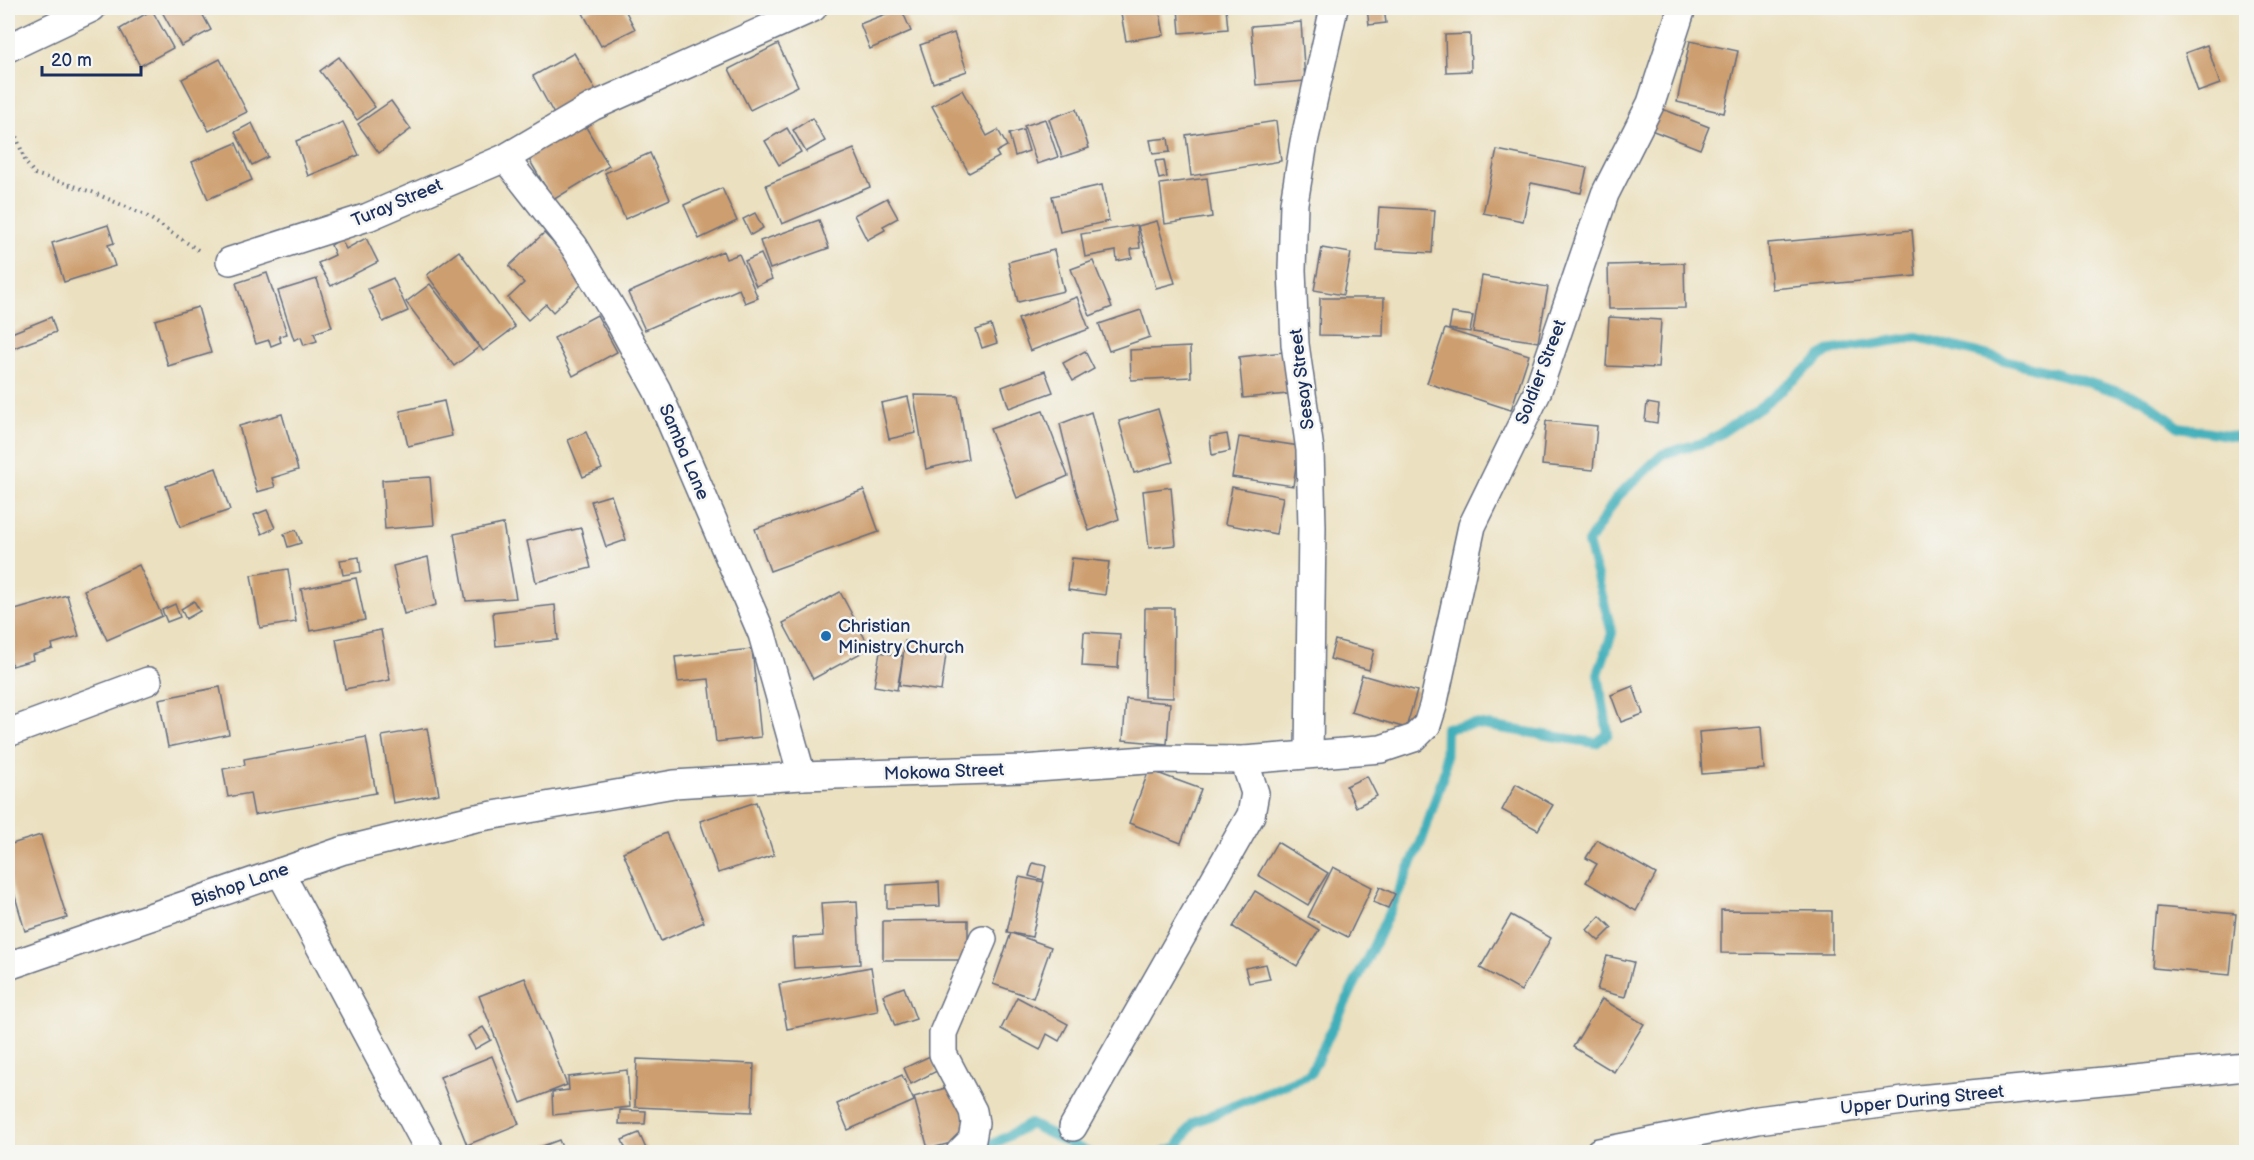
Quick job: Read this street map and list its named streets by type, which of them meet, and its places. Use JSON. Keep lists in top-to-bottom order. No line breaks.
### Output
{"streets":{"street":["Turay Street","Soldier Street","Sesay Street","Samba Lane","Mokowa Street","Bishop Lane","Upper During Street"]},"crossings":[["Turay Street","Samba Lane"],["Soldier Street","Mokowa Street"],["Sesay Street","Mokowa Street"],["Samba Lane","Mokowa Street"],["Mokowa Street","Bishop Lane"]],"places":["Christian Ministry Church"],"scale_bar":"20 m"}
